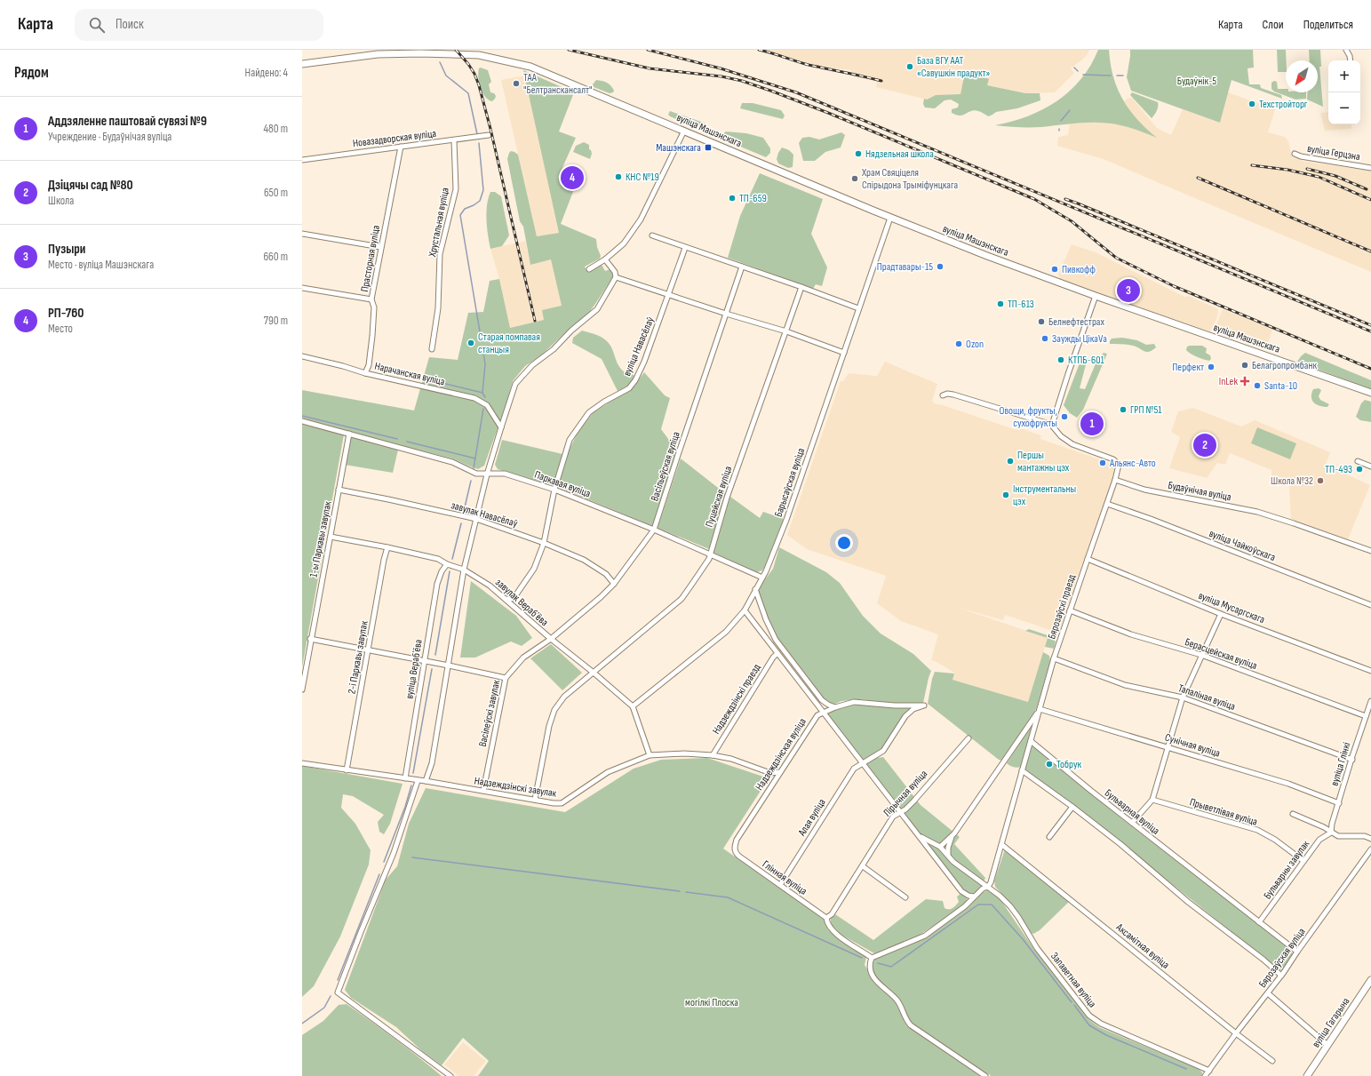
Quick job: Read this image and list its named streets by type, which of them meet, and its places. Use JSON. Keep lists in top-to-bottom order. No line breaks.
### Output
{"streets":{"main road":["вуліца Машэнскага","вуліца Гагарына"],"street":["Новазадворская вуліца","вуліца Герцэна","Хрустальная вуліца","Прасторная вуліца","вуліца Навасёлаў","Нарачанская вуліца","Васільеўская вуліца","Барысаўская вуліца","Паркавая вуліца","Будаўнічая вуліца","Пуцейская вуліца","завулак Навасёлаў","1-ы Паркавы завулак","вуліца Чайкоўскага","завулак Верабʼёва","Бярозаўскі праезд","вуліца Мусаргскага","Берасцейская вуліца","2-і Паркавы завулак","вуліца Верабʼёва","Тапаліная вуліца","Надзеждзінскі праезд","Васілеўскі завулак","Сунічная вуліца","Надзеждзінская вуліца","вуліца Глінкі","Надзеждзінскі завулак","Лірычная вуліца","Бульварная вуліца","Прыветлівая вуліца","Алая вуліца","Бульварны завулак","Глінная вуліца","Аксамітная вуліца","Бярозаўская вуліца","Запаветная вуліца"]},"crossings":[["вуліца Машэнскага","Барысаўская вуліца"],["Новазадворская вуліца","Хрустальная вуліца"],["Новазадворская вуліца","Прасторная вуліца"],["Прасторная вуліца","Нарачанская вуліца"],["вуліца Навасёлаў","Паркавая вуліца"],["вуліца Навасёлаў","завулак Навасёлаў"],["вуліца Навасёлаў","завулак Верабʼёва"],["Васільеўская вуліца","Паркавая вуліца"],["Васільеўская вуліца","завулак Навасёлаў"],["Васільеўская вуліца","завулак Верабʼёва"],["Васільеўская вуліца","Васілеўскі завулак"],["Барысаўская вуліца","Паркавая вуліца"],["Барысаўская вуліца","завулак Верабʼёва"],["Паркавая вуліца","Пуцейская вуліца"],["Паркавая вуліца","1-ы Паркавы завулак"],["Будаўнічая вуліца","Бярозаўскі праезд"],["Пуцейская вуліца","завулак Верабʼёва"],["Пуцейская вуліца","Надзеждзінскі завулак"],["завулак Навасёлаў","1-ы Паркавы завулак"],["1-ы Паркавы завулак","завулак Верабʼёва"],["вуліца Чайкоўскага","Бярозаўскі праезд"],["завулак Верабʼёва","2-і Паркавы завулак"],["завулак Верабʼёва","вуліца Верабʼёва"],["завулак Верабʼёва","Васілеўскі завулак"],["завулак Верабʼёва","Надзеждзінскі завулак"],["Бярозаўскі праезд","вуліца Мусаргскага"],["Бярозаўскі праезд","Берасцейская вуліца"],["Бярозаўскі праезд","Тапаліная вуліца"],["Бярозаўскі праезд","Сунічная вуліца"],["Бярозаўскі праезд","Бульварная вуліца"],["Берасцейская вуліца","вуліца Глінкі"],["вуліца Верабʼёва","Надзеждзінскі завулак"],["Тапаліная вуліца","вуліца Глінкі"],["Надзеждзінскі праезд","Надзеждзінскі завулак"],["Васілеўскі завулак","Надзеждзінскі завулак"],["Сунічная вуліца","вуліца Глінкі"],["Надзеждзінская вуліца","Надзеждзінскі завулак"],["Надзеждзінская вуліца","Глінная вуліца"],["вуліца Глінкі","Бульварны завулак"],["Лірычная вуліца","Глінная вуліца"],["Бульварная вуліца","Бульварны завулак"],["Бульварная вуліца","Бярозаўская вуліца"],["Прыветлівая вуліца","Бульварны завулак"],["Алая вуліца","Глінная вуліца"],["Аксамітная вуліца","Бярозаўская вуліца"],["Бярозаўская вуліца","Запаветная вуліца"]],"parks":["Будаўнік-5","могілкі Плоска"],"places":{"other":["База ВГУ ААТ «Савушкін прадукт»","ТАА \"Белтранскансалт\"","Техстройторг","Нядзельная школа","КНС №19","Храм Свяціцеля Спірыдона Трыміфунцкага","ТП-659","Прадтавары-15","Пивкофф","ТП-613","Белнефтестрах","Заужды ЦікаVа","Старая помпавая станцыя","Ozon","КТПБ-601","Белагропромбанк","Перфект","Santa-10","ГРП №51","Овощи, фрукты, сухофрукты","Першы мантажны цэх","Альянс-Авто","ТП-493","Школа №32","Інструментальны цэх","Тобрук"],"transit":["Машэнскага"],"health":["InLek"]},"north":"bottom left","page":{"header":"Карта","search":"Поиск","nav":["Карта","Слои","Поделиться"],"heading":["Рядом","Найдено: 4"],"map_buttons":["+","−"],"list":[{"mark":"1","name":"Аддзяленне паштовай сувязі №9","note":"Учреждение · Будаўнічая вуліца","value":"480 m"},{"mark":"2","name":"Дзіцячы сад №80","note":"Школа","value":"650 m"},{"mark":"3","name":"Пузыри","note":"Место · вуліца Машэнскага","value":"660 m"},{"mark":"4","name":"РП-760","note":"Место","value":"790 m"}],"pins":["4","3","1","2"]}}
